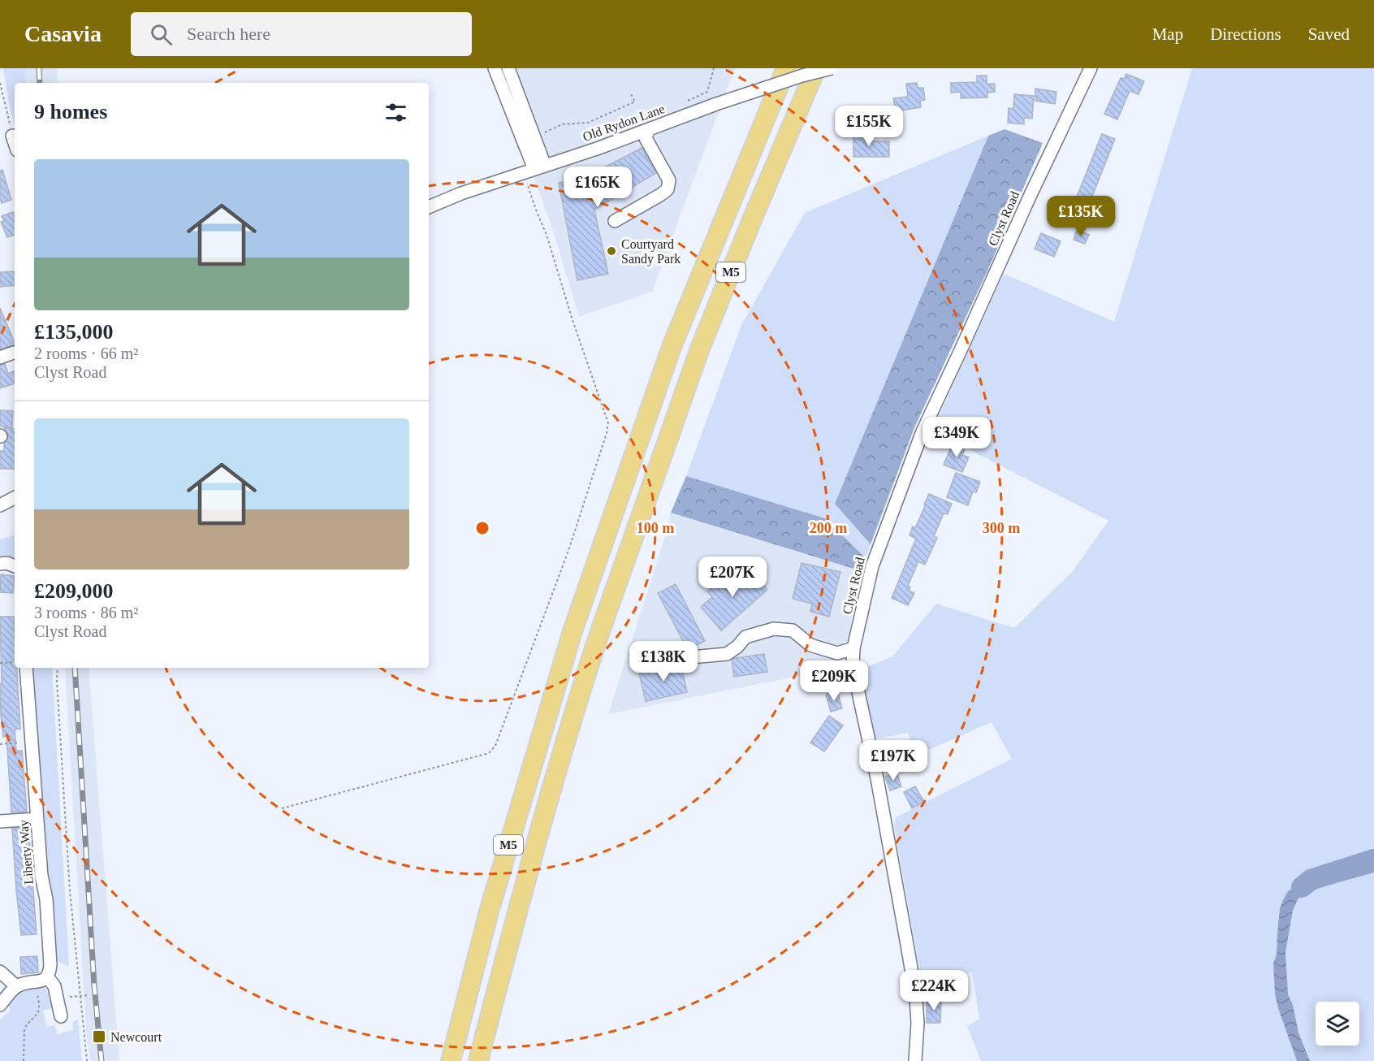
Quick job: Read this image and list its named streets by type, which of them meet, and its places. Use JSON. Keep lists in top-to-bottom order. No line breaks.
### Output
{"streets":{"highway":["M5"],"street":["Old Rydon Lane","Clyst Road","Liberty Way"]},"places":{"other":["Courtyard Sandy Park"],"transit":["Newcourt"]},"page":{"header":"Casavia","search":"Search here","nav":["Map","Directions","Saved"],"heading":"9 homes","price":["£155K","£165K","£135K","£349K","£207K","£138K","£209K","£197K","£224K"],"list":[{"name":"£135,000","note":"2 rooms · 66 m² · Clyst Road"},{"name":"£209,000","note":"3 rooms · 86 m² · Clyst Road"}]},"rings":["100 m","200 m","300 m"]}
